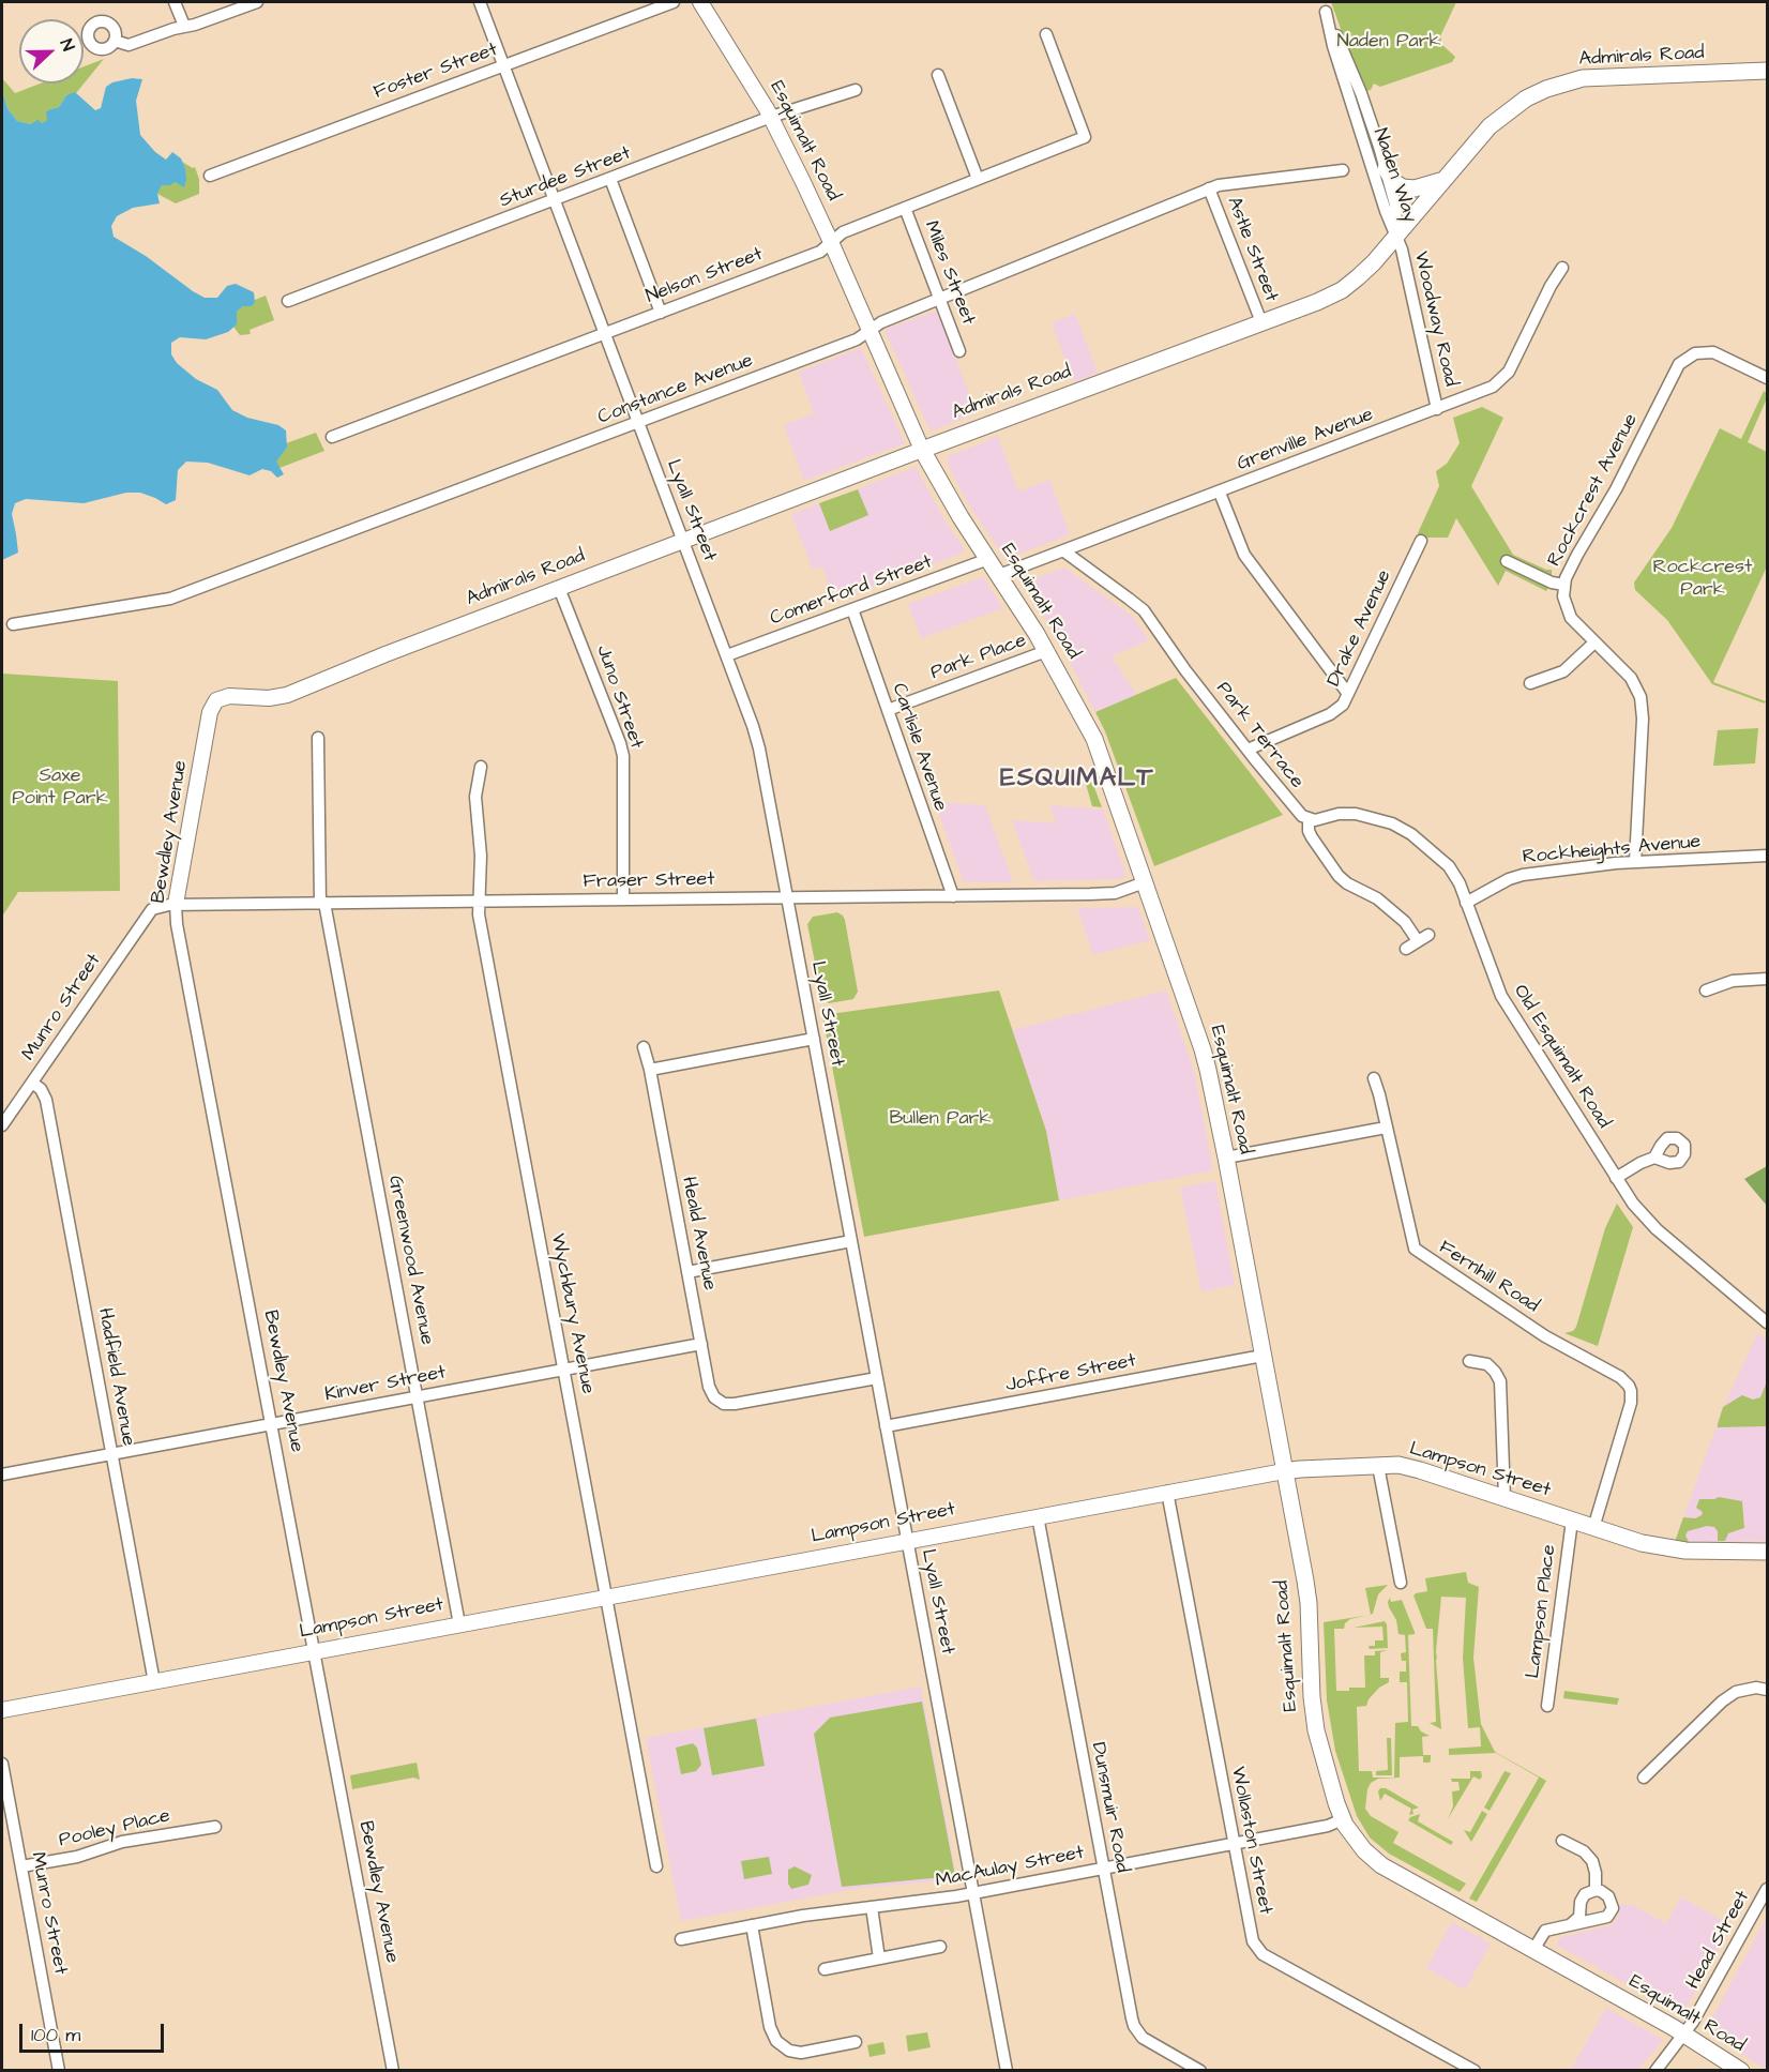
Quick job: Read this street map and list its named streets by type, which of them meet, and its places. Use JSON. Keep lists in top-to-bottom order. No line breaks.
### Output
{"streets":{"main road":["Admirals Road","Esquimalt Road","Lampson Street"],"street":["Foster Street","Naden Way","Sturdee Street","Astle Street","Miles Street","Nelson Street","Woodway Road","Constance Avenue","Grenville Avenue","Rockcrest Avenue","Lyall Street","Comerford Street","Drake Avenue","Park Place","Juno Street","Park Terrace","Carlisle Avenue","Bewdley Avenue","Rockheights Avenue","Fraser Street","Munro Street","Old Esquimalt Road","Heald Avenue","Greenwood Avenue","Fernhill Road","Wychbury Avenue","Joffre Street","Hadfield Avenue","Kinver Street","Lampson Place","Dunsmuir Road","Pooley Place","Wollaston Street","MacAulay Street","Head Street"]},"crossings":[["Admirals Road","Esquimalt Road"],["Admirals Road","Naden Way"],["Admirals Road","Astle Street"],["Admirals Road","Woodway Road"],["Admirals Road","Lyall Street"],["Admirals Road","Juno Street"],["Admirals Road","Bewdley Avenue"],["Foster Street","Lyall Street"],["Esquimalt Road","Sturdee Street"],["Esquimalt Road","Nelson Street"],["Esquimalt Road","Constance Avenue"],["Esquimalt Road","Grenville Avenue"],["Esquimalt Road","Comerford Street"],["Esquimalt Road","Park Place"],["Esquimalt Road","Fraser Street"],["Esquimalt Road","Joffre Street"],["Esquimalt Road","Lampson Street"],["Esquimalt Road","MacAulay Street"],["Esquimalt Road","Head Street"],["Naden Way","Woodway Road"],["Sturdee Street","Lyall Street"],["Astle Street","Constance Avenue"],["Miles Street","Nelson Street"],["Miles Street","Constance Avenue"],["Nelson Street","Lyall Street"],["Woodway Road","Grenville Avenue"],["Constance Avenue","Lyall Street"],["Grenville Avenue","Park Terrace"],["Rockcrest Avenue","Rockheights Avenue"],["Lyall Street","Comerford Street"],["Lyall Street","Fraser Street"],["Lyall Street","Heald Avenue"],["Lyall Street","Joffre Street"],["Lyall Street","Lampson Street"],["Lyall Street","MacAulay Street"],["Comerford Street","Carlisle Avenue"],["Drake Avenue","Park Terrace"],["Park Place","Carlisle Avenue"],["Juno Street","Fraser Street"],["Park Terrace","Old Esquimalt Road"],["Carlisle Avenue","Fraser Street"],["Bewdley Avenue","Fraser Street"],["Bewdley Avenue","Kinver Street"],["Bewdley Avenue","Lampson Street"],["Rockheights Avenue","Old Esquimalt Road"],["Fraser Street","Munro Street"],["Fraser Street","Greenwood Avenue"],["Fraser Street","Wychbury Avenue"],["Munro Street","Hadfield Avenue"],["Munro Street","Pooley Place"],["Heald Avenue","Kinver Street"],["Greenwood Avenue","Kinver Street"],["Greenwood Avenue","Lampson Street"],["Fernhill Road","Lampson Street"],["Wychbury Avenue","Kinver Street"],["Wychbury Avenue","Lampson Street"],["Hadfield Avenue","Kinver Street"],["Hadfield Avenue","Lampson Street"],["Lampson Street","Lampson Place"],["Lampson Street","Dunsmuir Road"],["Lampson Street","Wollaston Street"],["Dunsmuir Road","MacAulay Street"],["Wollaston Street","MacAulay Street"]],"districts":["ESQUIMALT"],"parks":["Naden Park","Rockcrest Park","Saxe Point Park","Bullen Park"],"scale_bar":"100 m","north":"right"}
